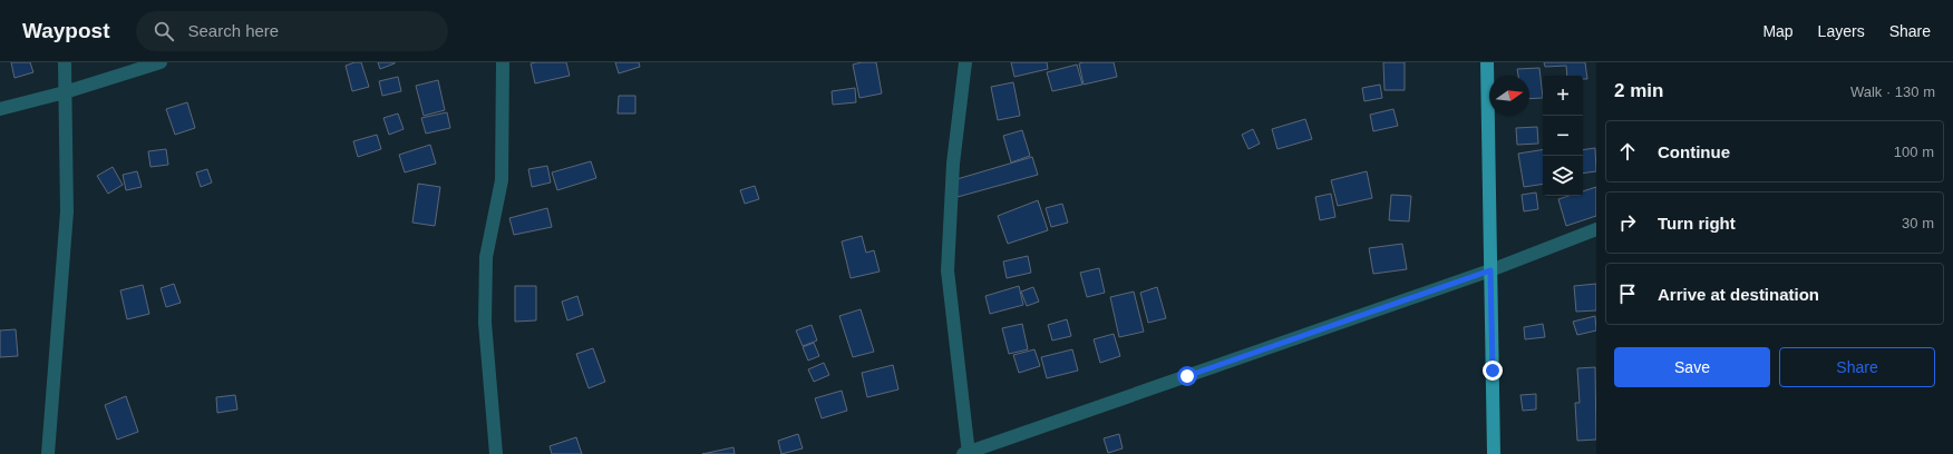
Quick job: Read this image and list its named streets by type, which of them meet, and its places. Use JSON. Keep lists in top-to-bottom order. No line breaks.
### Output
{"north":"right","page":{"header":"Waypost","search":"Search here","nav":["Map","Layers","Share"],"heading":["2 min","Walk · 130 m"],"map_buttons":["+","−"],"list":[["Continue","100 m"],["Turn right","30 m"],"Arrive at destination"],"buttons":["Save","Share"]}}
